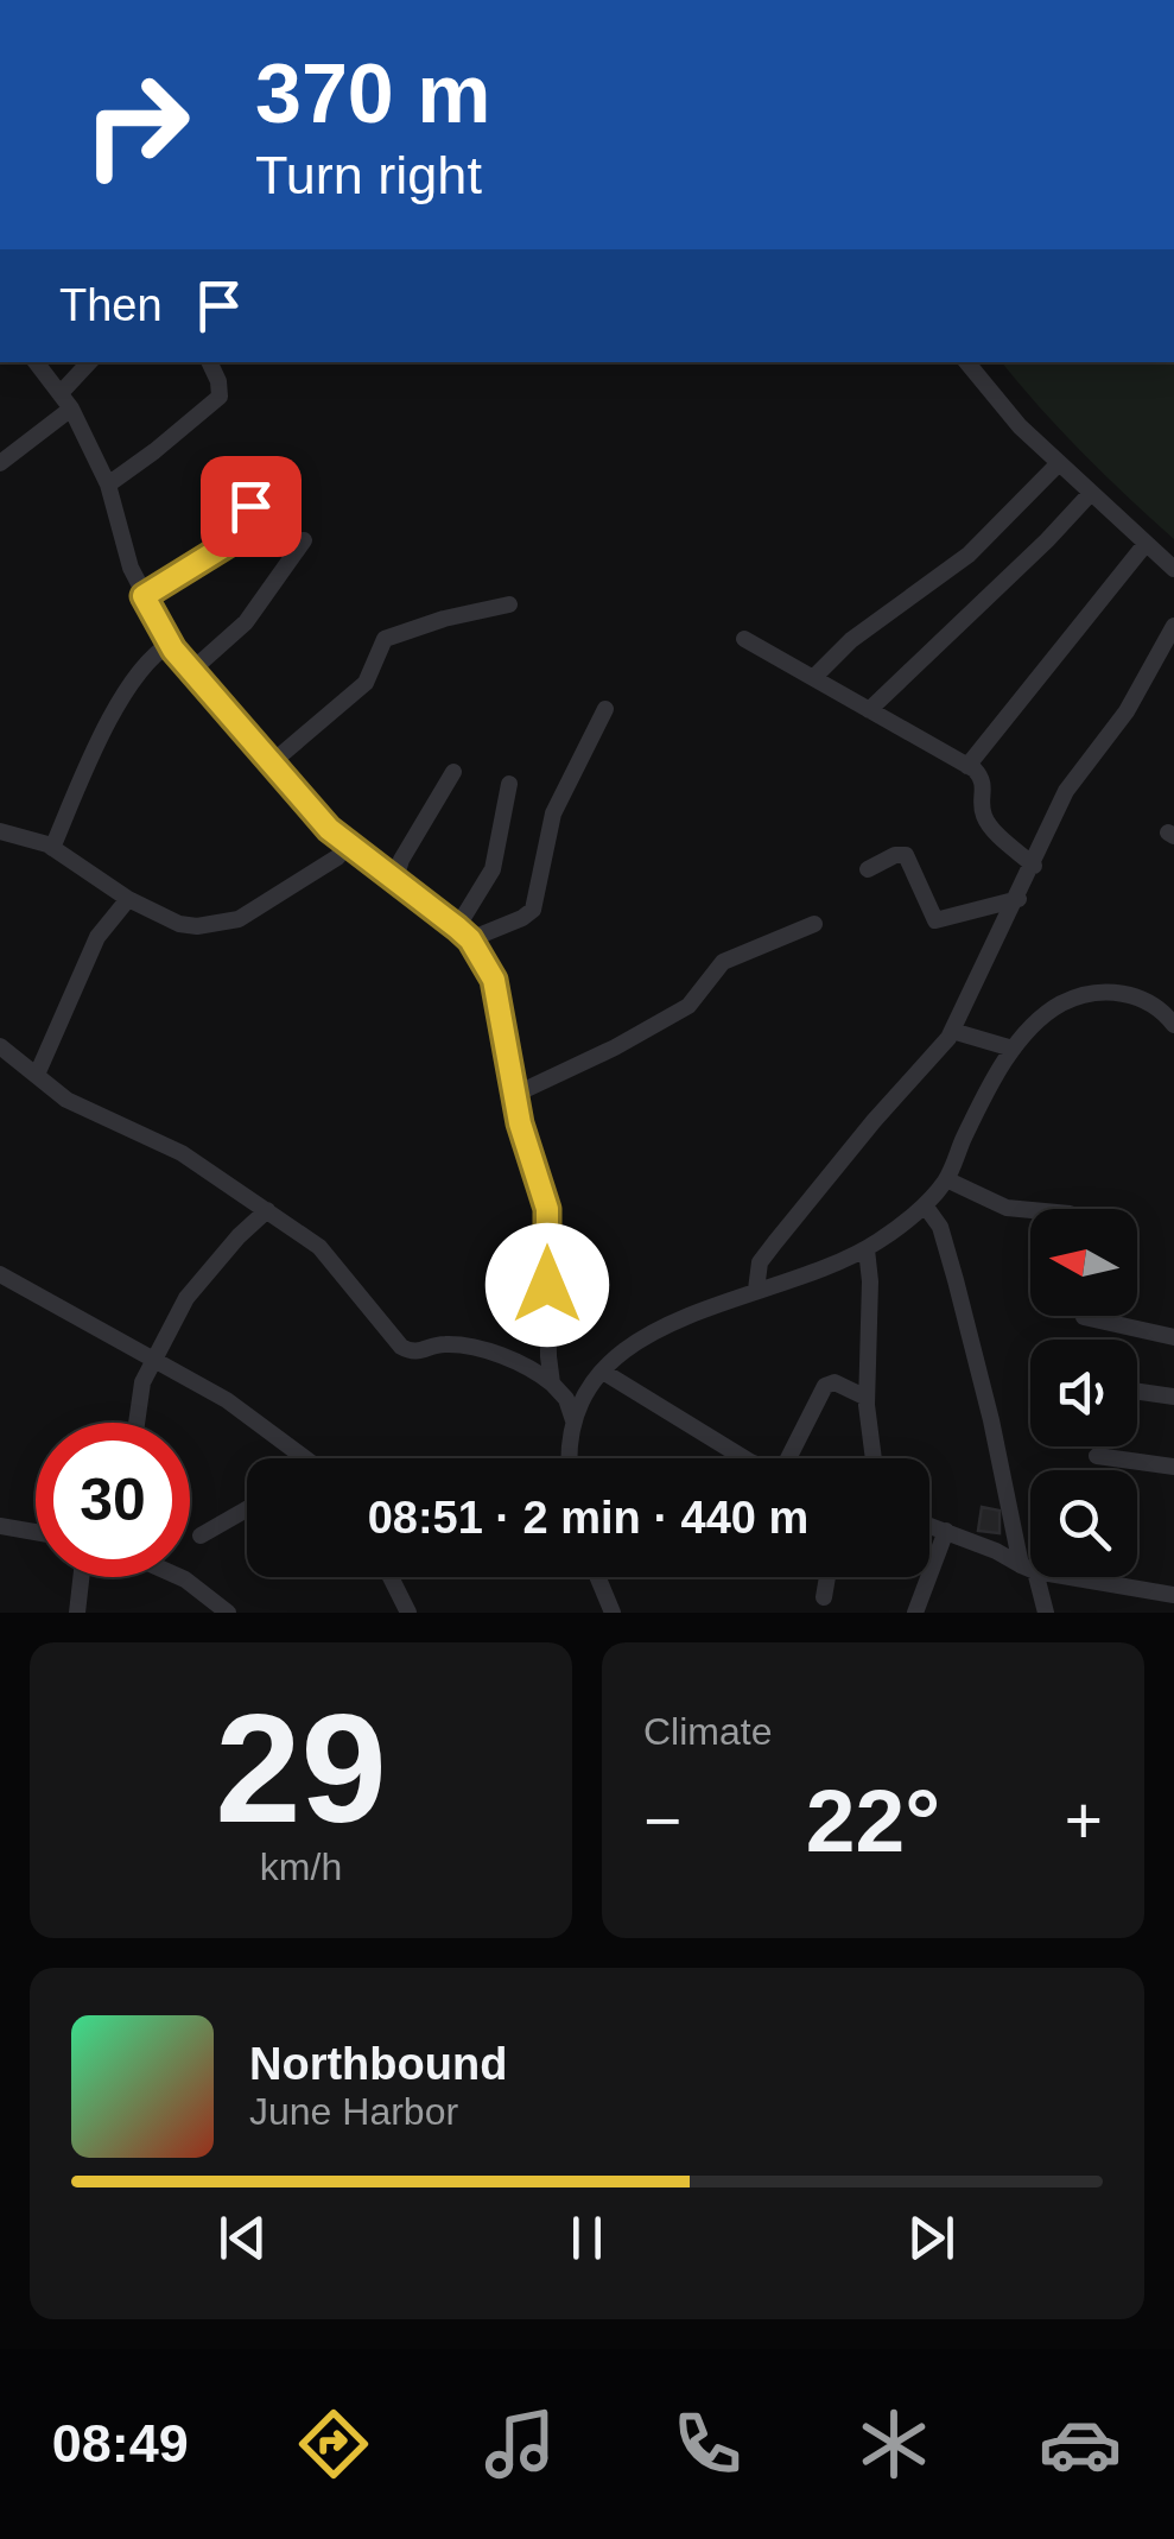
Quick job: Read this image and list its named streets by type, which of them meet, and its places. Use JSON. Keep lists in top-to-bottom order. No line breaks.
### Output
{"north":"left","page":{"turn":["370 m","Turn right"],"then":"Then","limit":"30","trip":"08:51 · 2 min · 440 m","tile":[["29","km/h"],"Climate"],"heat":["−","22°","+"],"song":["Northbound","June Harbor"],"tabs":"08:49"}}
